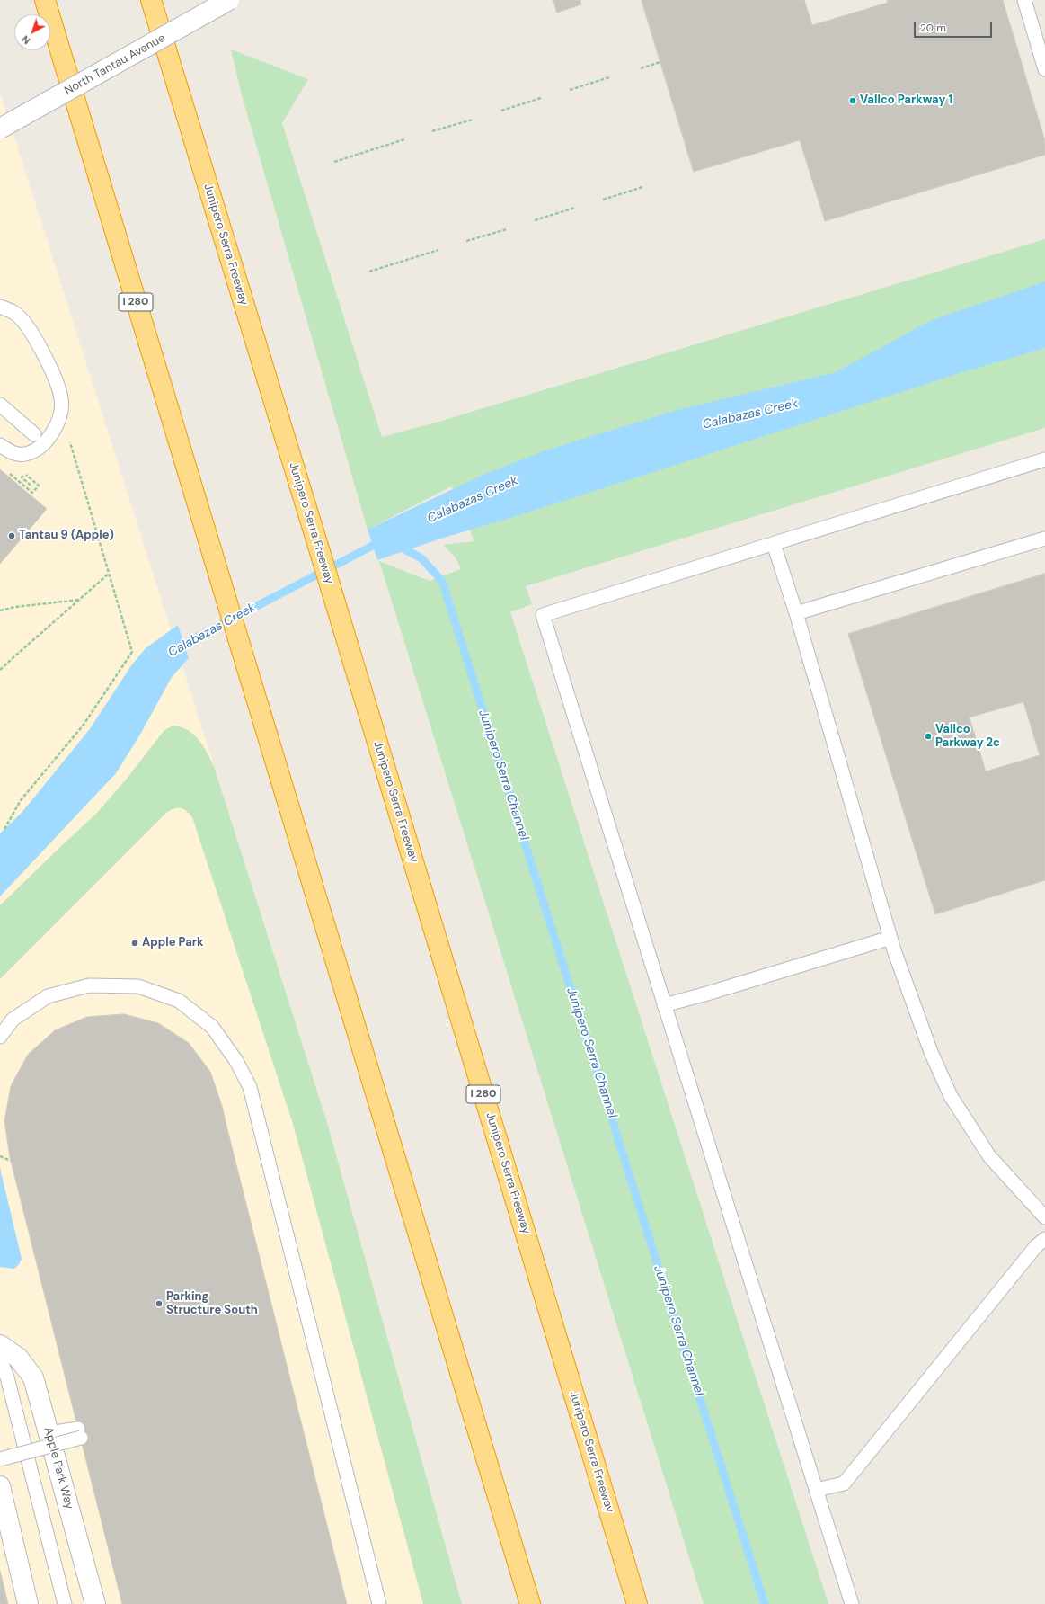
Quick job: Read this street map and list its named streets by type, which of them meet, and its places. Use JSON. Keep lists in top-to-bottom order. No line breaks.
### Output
{"streets":{"highway":["Junipero Serra Freeway","I 280"],"street":["North Tantau Avenue","Apple Park Way"]},"water":["Calabazas Creek","Junipero Serra Channel"],"places":["Vallco Parkway 1","Tantau 9 (Apple)","Vallco Parkway 2c","Apple Park","Parking Structure South"],"scale_bar":"20 m","north":"bottom left"}
